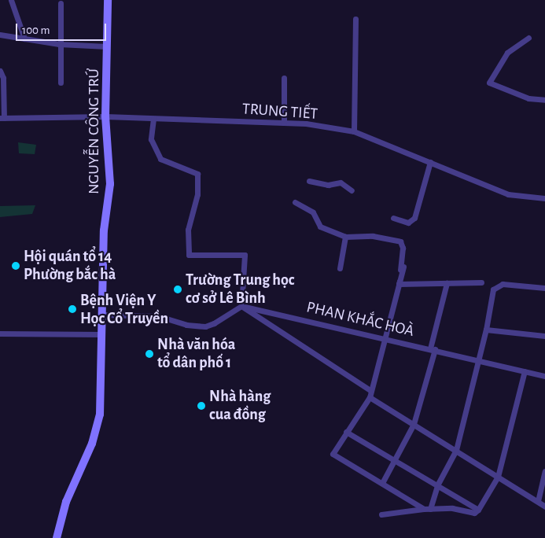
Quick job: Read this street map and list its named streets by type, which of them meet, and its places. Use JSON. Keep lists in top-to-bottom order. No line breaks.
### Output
{"streets":{"main road":["NGUYỄN CÔNG TRỨ"],"street":["TRUNG TIẾT","PHAN KHẮC HOÀ"]},"crossings":[["TRUNG TIẾT","NGUYỄN CÔNG TRỨ"]],"places":["Hội quán tổ 14 Phường bắc hà","Trường Trung học cơ sở Lê Bình","Bệnh Viện Y Học Cổ Truyền","Nhà văn hóa tổ dân phố 1","Nhà hàng cua đồng"],"scale_bar":"100 m"}
